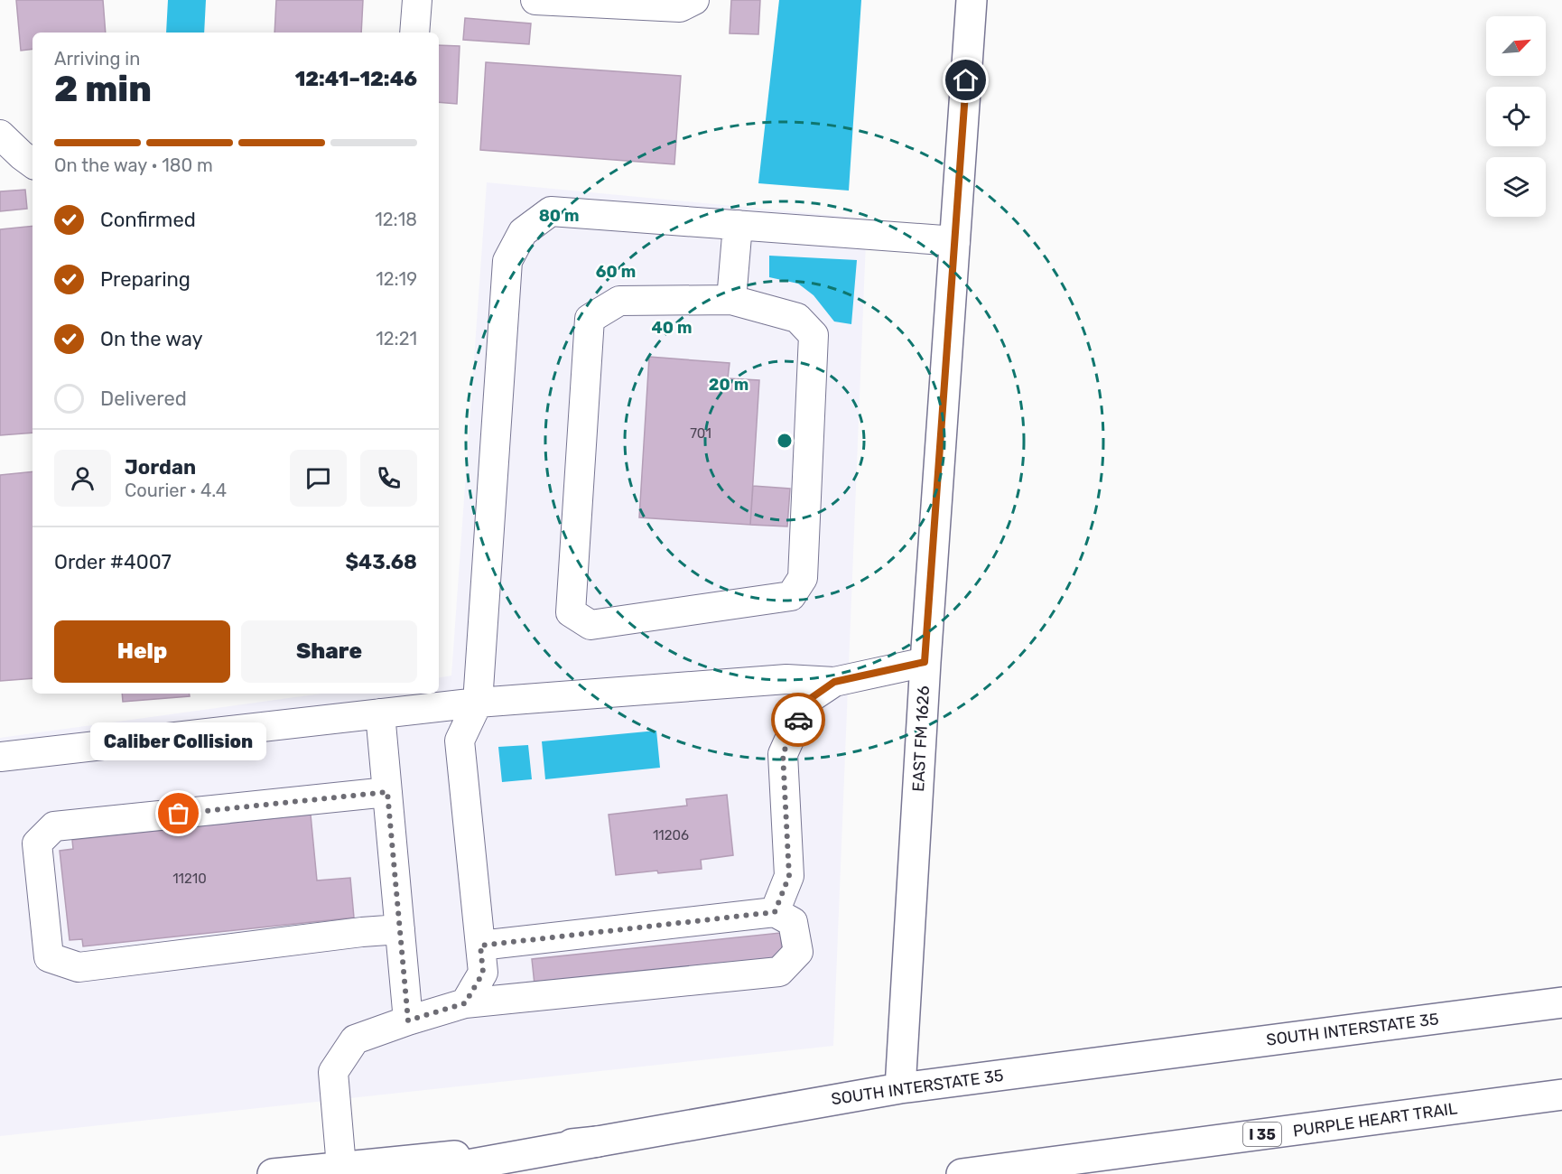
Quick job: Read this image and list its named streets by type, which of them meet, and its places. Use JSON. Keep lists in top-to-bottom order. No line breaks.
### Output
{"streets":{"main road":["EAST FM 1626","SOUTH INTERSTATE 35","PURPLE HEART TRAIL","I 35"]},"crossings":[["EAST FM 1626","SOUTH INTERSTATE 35"]],"places":["Caliber Collision"],"house_numbers":["701","11206","11210"],"north":"top right","page":{"heading":["2 min","Arriving in","12:41–12:46"],"panel":["Jordan","Courier · 4.4","Order #4007","$43.68"],"bar":"On the way · 180 m","list":[["Confirmed","12:18"],["Preparing","12:19"],["On the way","12:21"],"Delivered"],"buttons":["Help","Share"],"bubble":"Caliber Collision"},"rings":["80 m","60 m","40 m","20 m"]}
